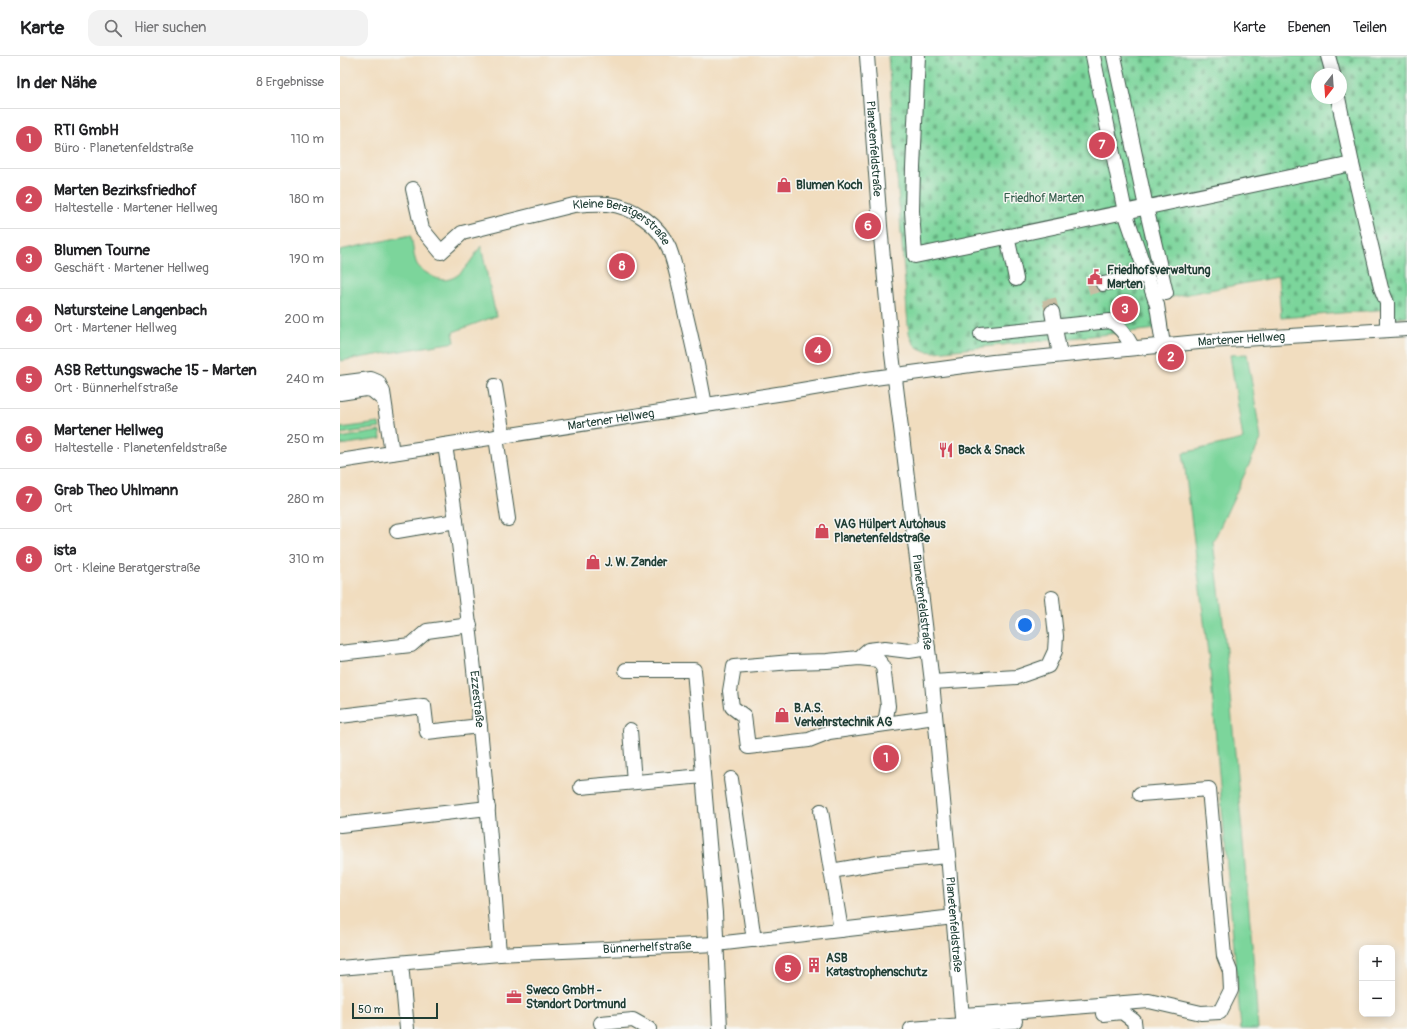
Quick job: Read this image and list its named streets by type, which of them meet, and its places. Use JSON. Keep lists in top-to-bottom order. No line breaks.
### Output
{"streets":{"street":["Planetenfeldstraße","Kleine Beratgerstraße","Martener Hellweg","Ezzestraße","Bünnerhelfstraße"]},"crossings":[["Planetenfeldstraße","Martener Hellweg"],["Planetenfeldstraße","Bünnerhelfstraße"],["Kleine Beratgerstraße","Martener Hellweg"],["Martener Hellweg","Ezzestraße"],["Ezzestraße","Bünnerhelfstraße"]],"parks":["Friedhof Marten"],"places":{"shop":["Blumen Koch","VAG Hülpert Autohaus Planetenfeldstraße","J. W. Zander","B.A.S. Verkehrstechnik AG"],"public building":["Friedhofsverwaltung Marten"],"restaurant":["Back & Snack"],"building":["ASB Katastrophenschutz"],"office":["Sweco GmbH - Standort Dortmund"]},"scale_bar":"50 m","north":"bottom","page":{"header":"Karte","search":"Hier suchen","nav":["Karte","Ebenen","Teilen"],"heading":["In der Nähe","8 Ergebnisse"],"list":[{"mark":"1","name":"RTI GmbH","note":"Büro · Planetenfeldstraße","value":"110 m"},{"mark":"2","name":"Marten Bezirksfriedhof","note":"Haltestelle · Martener Hellweg","value":"180 m"},{"mark":"3","name":"Blumen Tourne","note":"Geschäft · Martener Hellweg","value":"190 m"},{"mark":"4","name":"Natursteine Langenbach","note":"Ort · Martener Hellweg","value":"200 m"},{"mark":"5","name":"ASB Rettungswache 15 - Marten","note":"Ort · Bünnerhelfstraße","value":"240 m"},{"mark":"6","name":"Martener Hellweg","note":"Haltestelle · Planetenfeldstraße","value":"250 m"},{"mark":"7","name":"Grab Theo Uhlmann","note":"Ort","value":"280 m"},{"mark":"8","name":"ista","note":"Ort · Kleine Beratgerstraße","value":"310 m"}],"pins":["7","6","8","3","4","2","1","5"],"map_buttons":["+","−"],"scale":"50 m"}}
